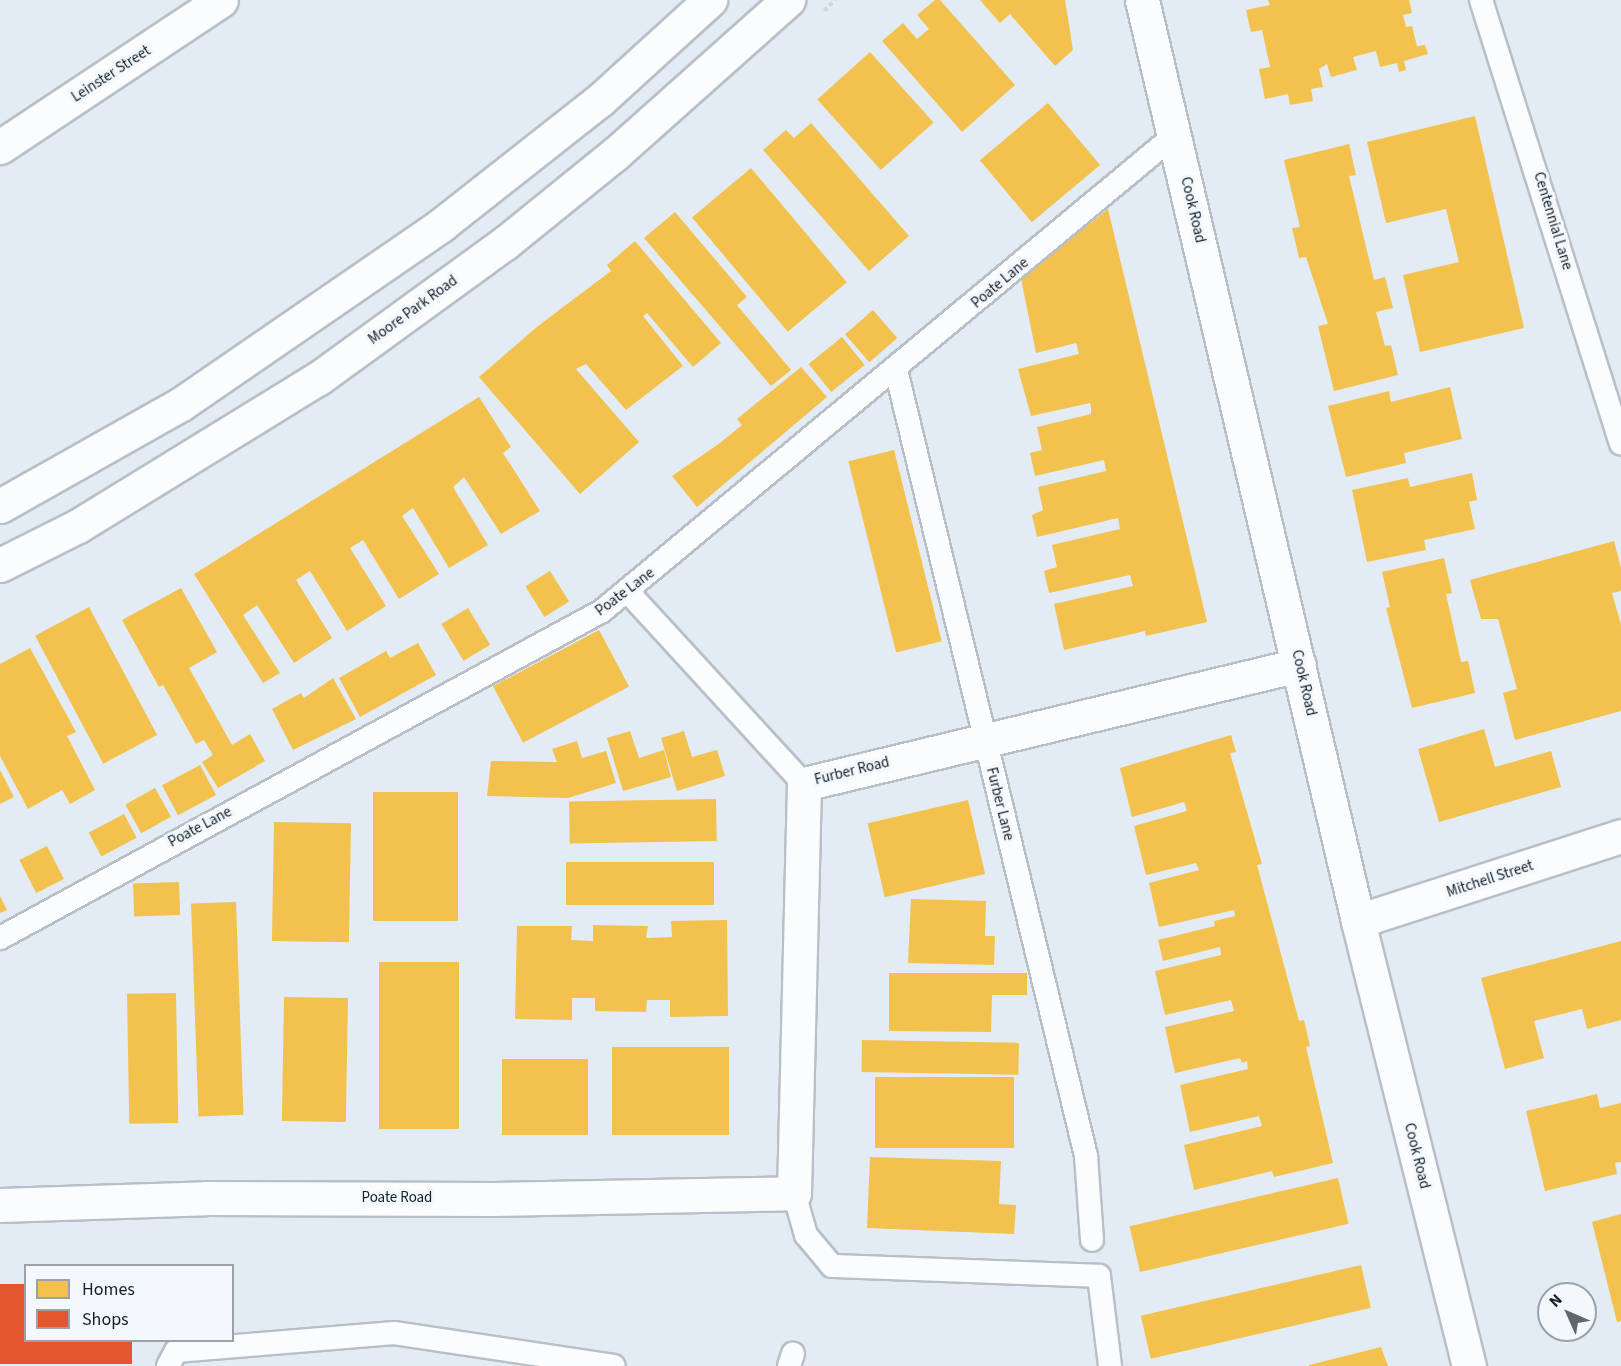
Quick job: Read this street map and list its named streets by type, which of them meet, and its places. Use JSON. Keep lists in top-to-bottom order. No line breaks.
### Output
{"streets":{"street":["Leinster Street","Cook Road","Moore Park Road","Furber Road","Mitchell Street","Poate Road"],"lane":["Centennial Lane","Poate Lane","Furber Lane"]},"crossings":[["Cook Road","Poate Lane"],["Cook Road","Furber Road"],["Cook Road","Mitchell Street"],["Poate Lane","Furber Lane"],["Furber Road","Furber Lane"],["Furber Road","Poate Road"]],"legend":["Homes","Shops"],"north":"top left"}
